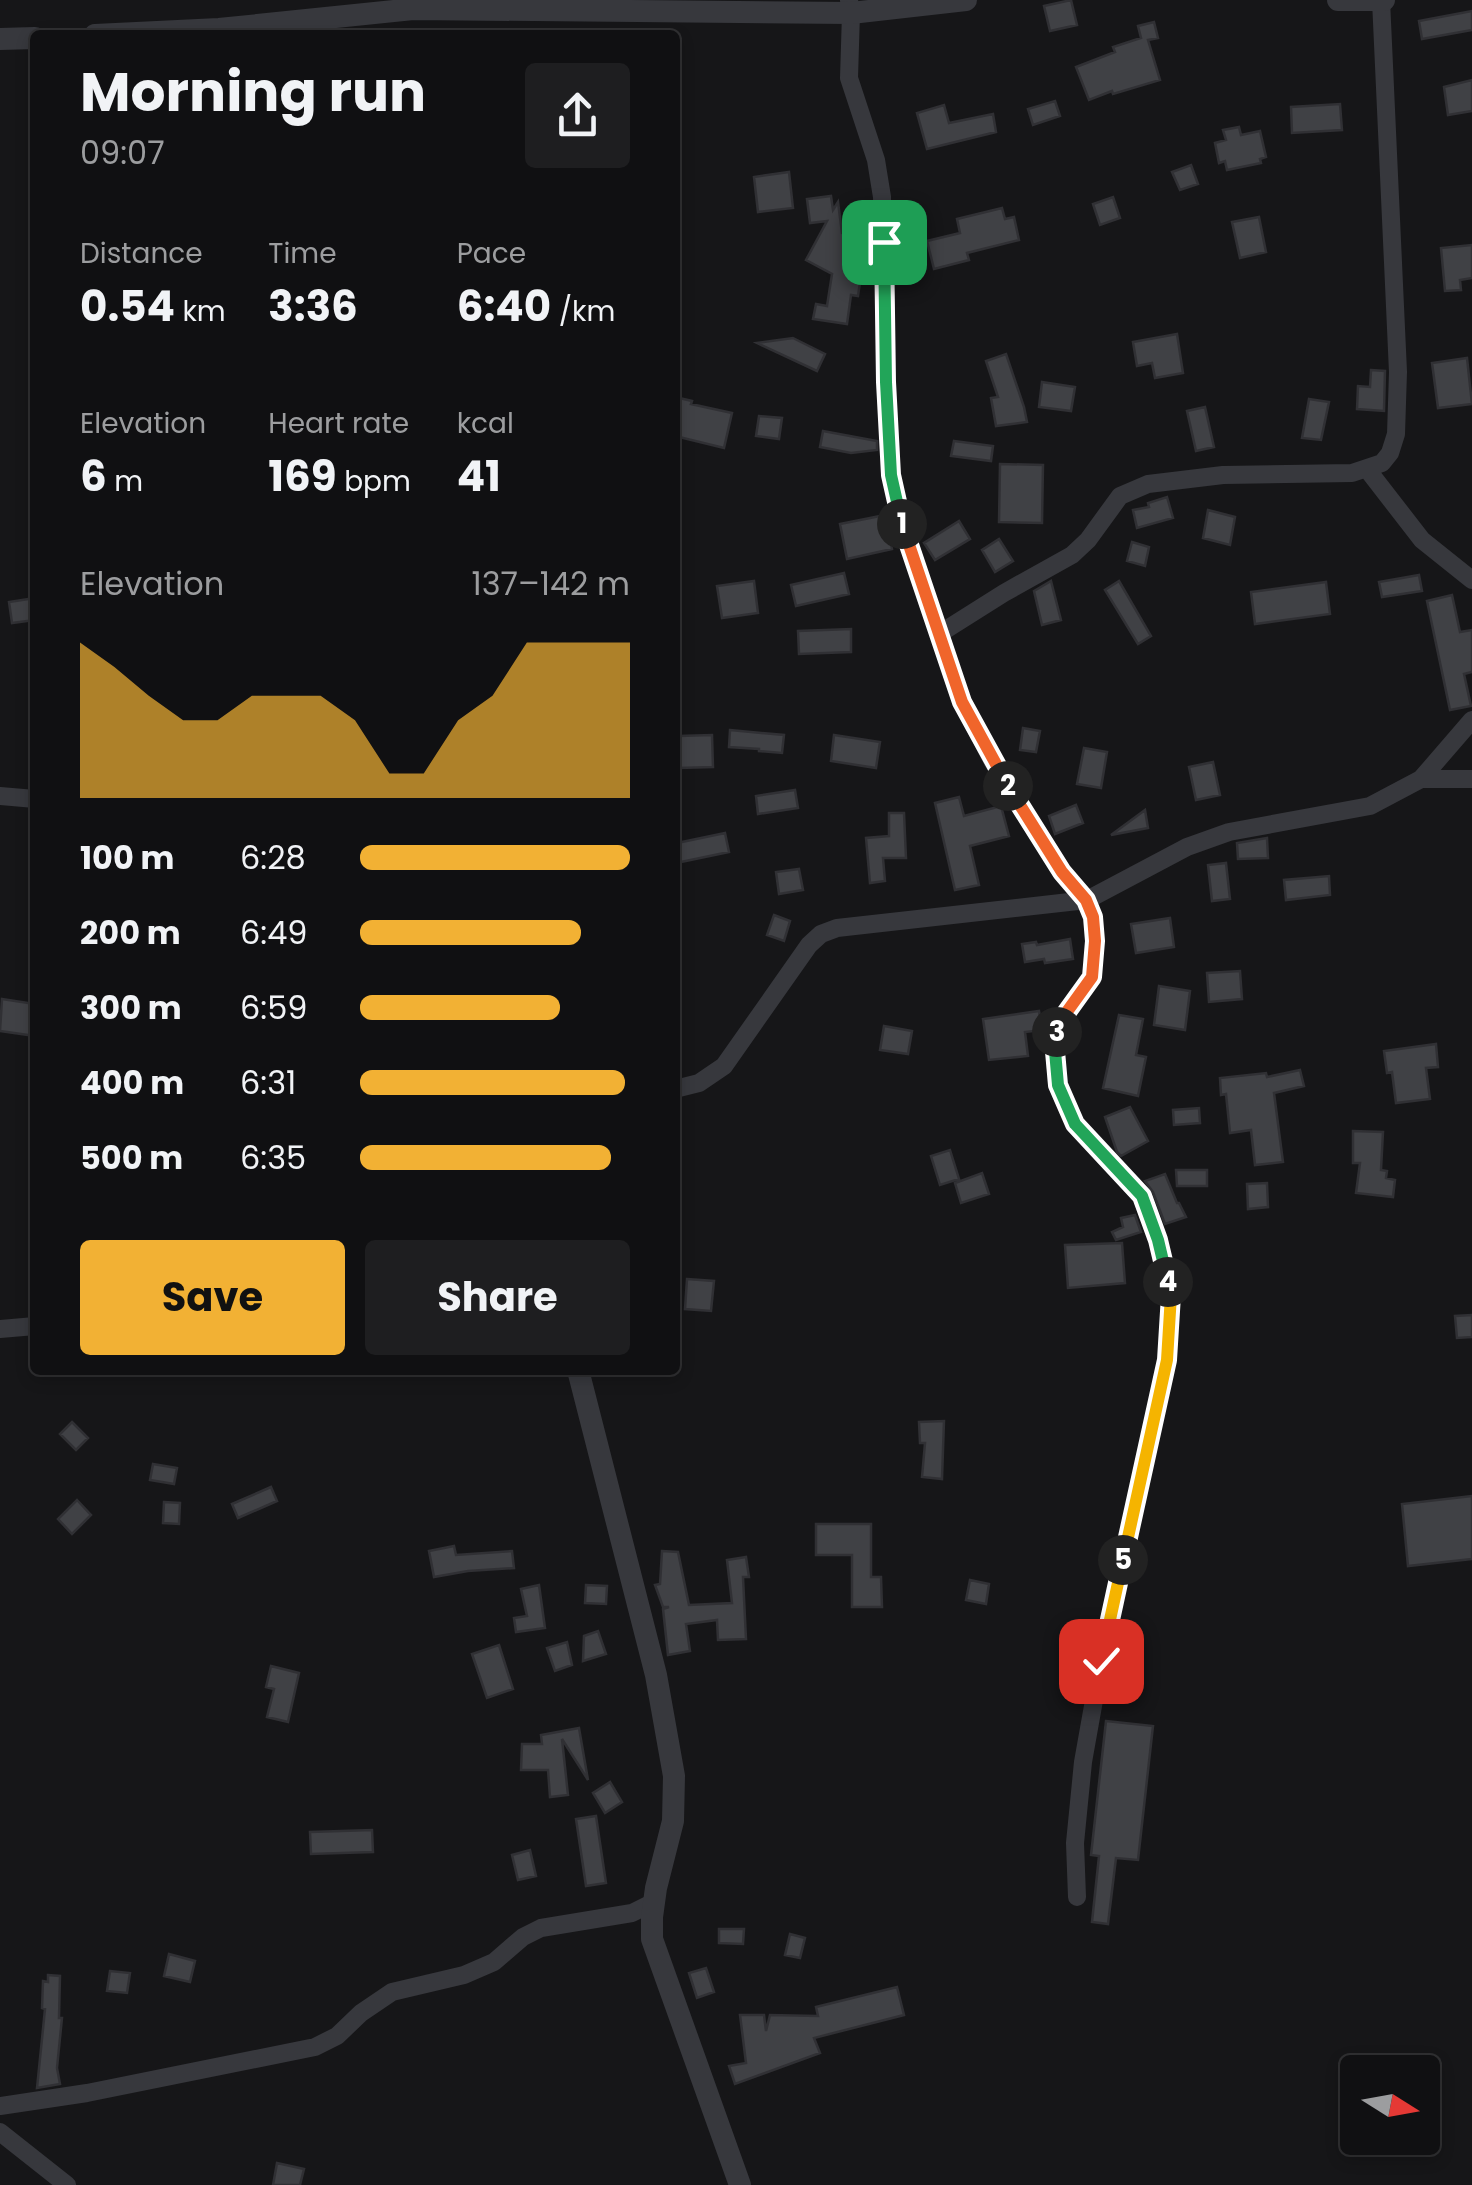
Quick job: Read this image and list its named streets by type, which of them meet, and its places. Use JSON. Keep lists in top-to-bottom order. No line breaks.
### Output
{"north":"right","page":{"heading":["Morning run","09:07"],"stats":[["Distance","0.54 km"],["Time","3:36"],["Pace","6:40 /km"],["Elevation","6 m"],["Heart rate","169 bpm"],["kcal","41"]],"pins":["1","2","3","4","5"],"chart":["Elevation","137–142 m"],"list":[{"name":"100 m","note":"6:28"},{"name":"200 m","note":"6:49"},{"name":"300 m","note":"6:59"},{"name":"400 m","note":"6:31"},{"name":"500 m","note":"6:35"}],"buttons":["Save","Share"]}}
